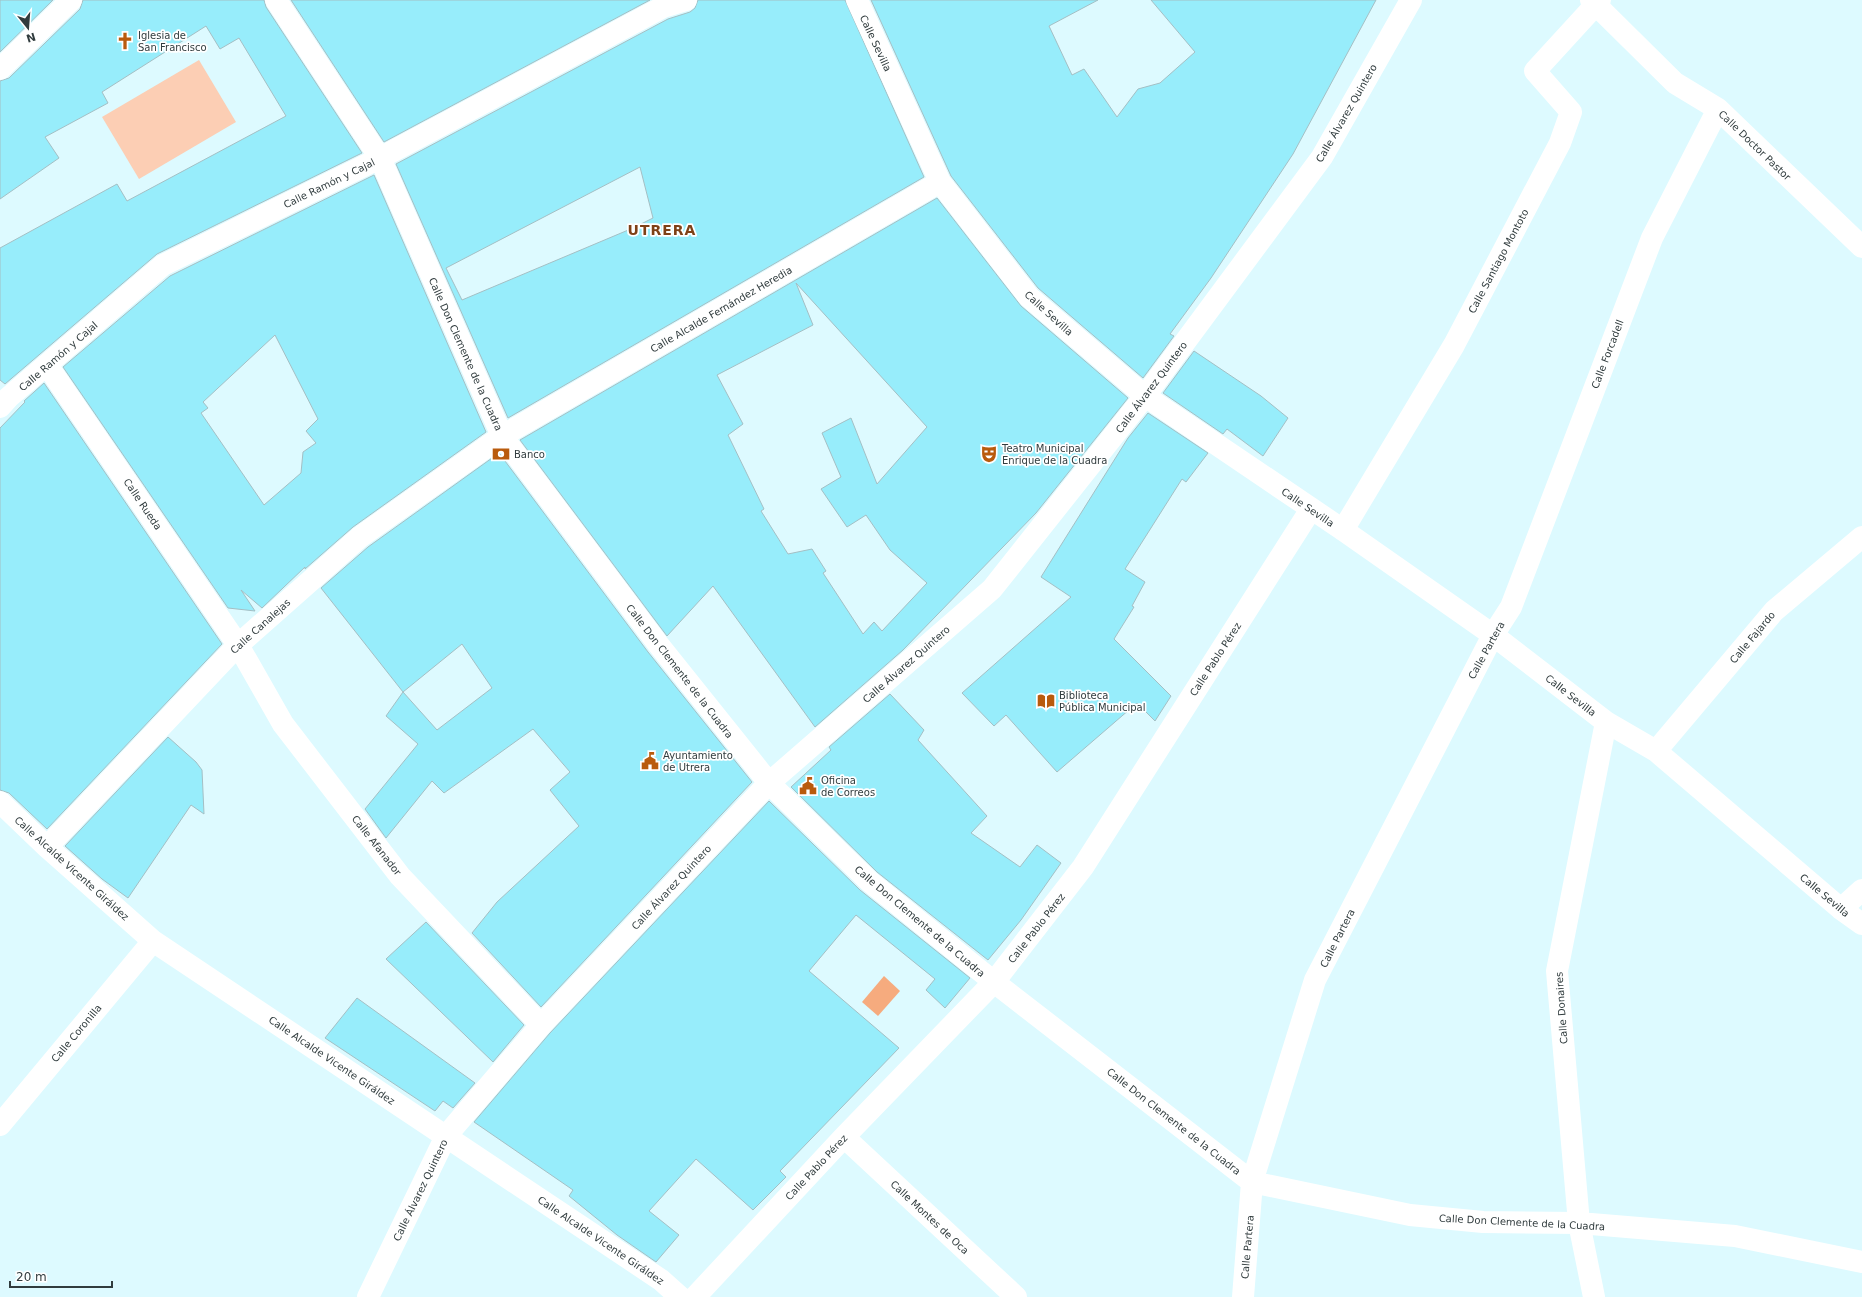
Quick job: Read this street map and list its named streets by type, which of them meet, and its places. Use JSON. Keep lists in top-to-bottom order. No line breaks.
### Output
{"streets":{"street":["Calle Sevilla","Calle Álvarez Quintero","Calle Doctor Pastor","Calle Ramón y Cajal","Calle Santiago Montoto","Calle Alcalde Fernández Heredia","Calle Don Clemente de la Cuadra","Calle Forcadell","Calle Rueda","Calle Canalejas","Calle Fajardo","Calle Partera","Calle Pablo Pérez","Calle Afanador","Calle Alcalde Vicente Giráldez","Calle Donaires","Calle Coronilla","Calle Montes de Oca"]},"crossings":[["Calle Sevilla","Calle Álvarez Quintero"],["Calle Sevilla","Calle Santiago Montoto"],["Calle Sevilla","Calle Alcalde Fernández Heredia"],["Calle Sevilla","Calle Fajardo"],["Calle Sevilla","Calle Partera"],["Calle Sevilla","Calle Pablo Pérez"],["Calle Sevilla","Calle Donaires"],["Calle Álvarez Quintero","Calle Don Clemente de la Cuadra"],["Calle Álvarez Quintero","Calle Afanador"],["Calle Álvarez Quintero","Calle Alcalde Vicente Giráldez"],["Calle Doctor Pastor","Calle Santiago Montoto"],["Calle Doctor Pastor","Calle Forcadell"],["Calle Ramón y Cajal","Calle Don Clemente de la Cuadra"],["Calle Ramón y Cajal","Calle Rueda"],["Calle Alcalde Fernández Heredia","Calle Don Clemente de la Cuadra"],["Calle Alcalde Fernández Heredia","Calle Canalejas"],["Calle Don Clemente de la Cuadra","Calle Canalejas"],["Calle Don Clemente de la Cuadra","Calle Partera"],["Calle Don Clemente de la Cuadra","Calle Pablo Pérez"],["Calle Don Clemente de la Cuadra","Calle Donaires"],["Calle Forcadell","Calle Partera"],["Calle Rueda","Calle Canalejas"],["Calle Rueda","Calle Afanador"],["Calle Canalejas","Calle Afanador"],["Calle Canalejas","Calle Alcalde Vicente Giráldez"],["Calle Pablo Pérez","Calle Montes de Oca"],["Calle Alcalde Vicente Giráldez","Calle Coronilla"]],"districts":["UTRERA"],"places":{"church":["Iglesia de San Francisco"],"bank":["Banco"],"theatre":["Teatro Municipal Enrique de la Cuadra"],"library":["Biblioteca Pública Municipal"],"public building":["Ayuntamiento de Utrera","Oficina de Correos"]},"scale_bar":"20 m","north":"bottom"}
